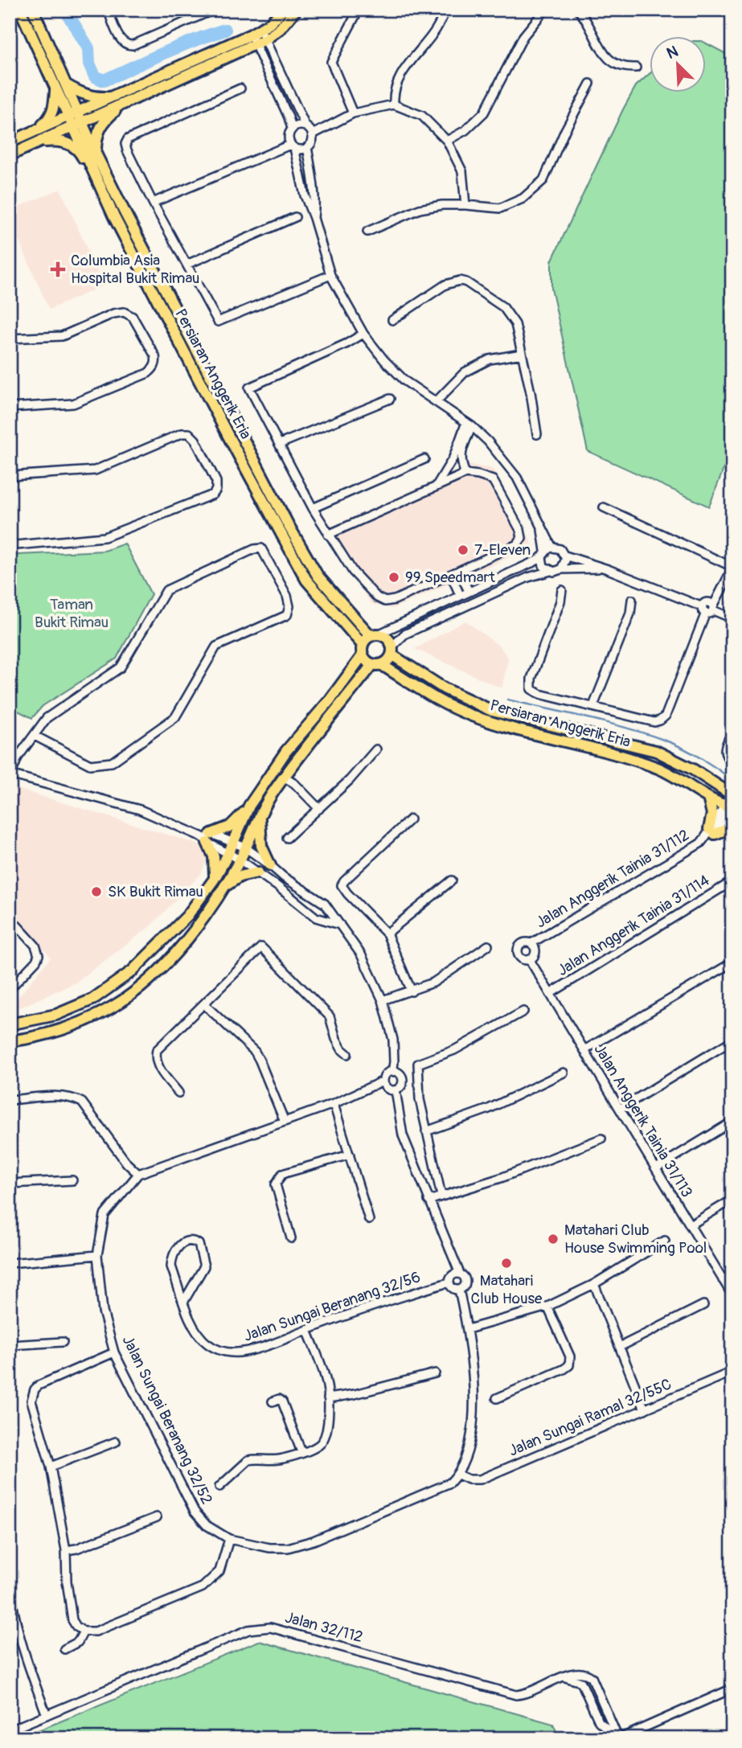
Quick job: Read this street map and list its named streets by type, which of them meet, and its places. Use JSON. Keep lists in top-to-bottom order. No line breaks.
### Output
{"streets":{"main road":["Persiaran Anggerik Eria"],"street":["Jalan Anggerik Tainia 31/112","Jalan Anggerik Tainia 31/114","Jalan Anggerik Tainia 31/113","Jalan Sungai Beranang 32/56","Jalan Sungai Ramal 32/55C","Jalan Sungai Beranang 32/52","Jalan 32/112"]},"crossings":[["Persiaran Anggerik Eria","Jalan Anggerik Tainia 31/112"],["Jalan Anggerik Tainia 31/112","Jalan Anggerik Tainia 31/113"],["Jalan Anggerik Tainia 31/114","Jalan Anggerik Tainia 31/113"],["Jalan Sungai Ramal 32/55C","Jalan Sungai Beranang 32/52"]],"parks":["Taman Bukit Rimau"],"places":{"health":["Columbia Asia Hospital Bukit Rimau"],"other":["7-Eleven","99 Speedmart","SK Bukit Rimau","Matahari Club House Swimming Pool","Matahari Club House"]},"north":"top left"}
